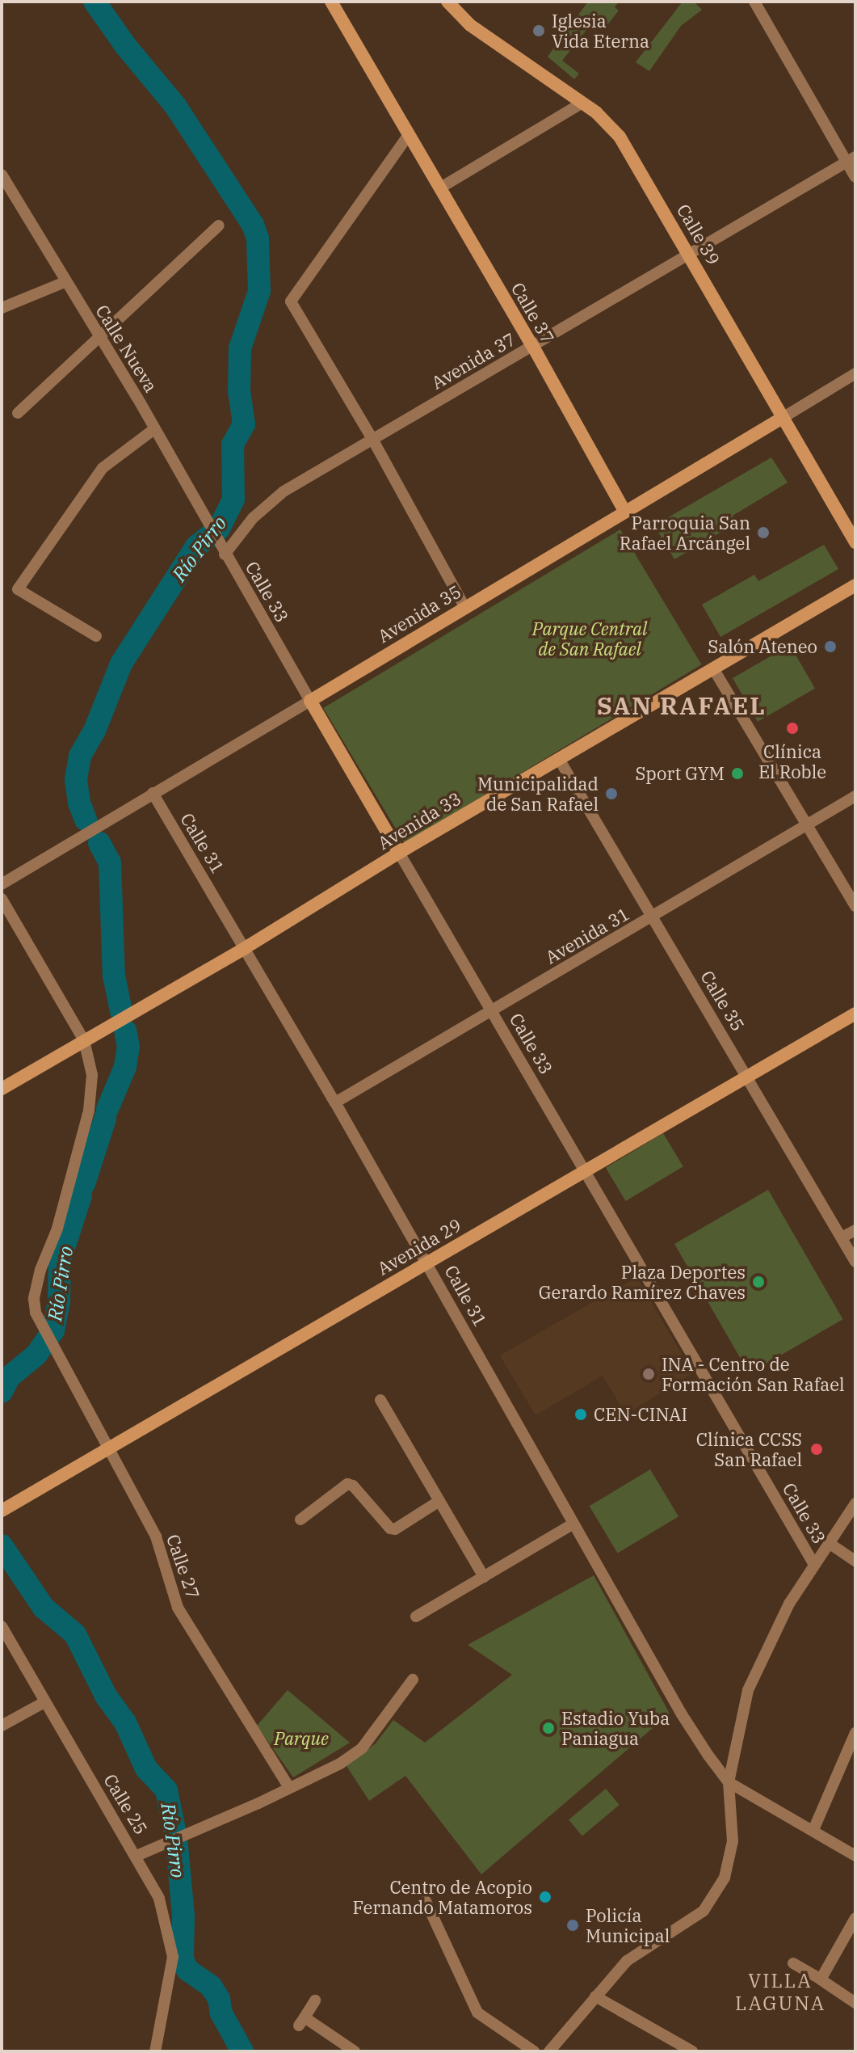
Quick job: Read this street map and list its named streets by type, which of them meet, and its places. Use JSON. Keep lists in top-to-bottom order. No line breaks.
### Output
{"streets":{"main road":["Calle 39","Calle 37","Calle 33","Avenida 35","Avenida 33","Avenida 29"],"street":["Calle Nueva","Avenida 37","Calle 31","Avenida 31","Calle 35","Calle 27","Calle 25"]},"crossings":[["Calle 39","Avenida 37"],["Calle 39","Avenida 35"],["Calle 37","Avenida 37"],["Calle 37","Avenida 35"],["Calle Nueva","Calle 33"],["Avenida 37","Calle 33"],["Calle 33","Avenida 35"],["Calle 33","Avenida 33"],["Calle 33","Avenida 31"],["Calle 33","Avenida 29"],["Avenida 35","Calle 31"],["Avenida 33","Calle 31"],["Avenida 33","Calle 35"],["Avenida 33","Calle 27"],["Calle 31","Avenida 31"],["Calle 31","Avenida 29"],["Avenida 31","Calle 35"],["Calle 35","Avenida 29"],["Avenida 29","Calle 27"]],"districts":["SAN RAFAEL","VILLA LAGUNA"],"water":["Río Pirro"],"parks":["Parque Central de San Rafael","Parque"],"places":["Iglesia Vida Eterna","Parroquia San Rafael Arcángel","Salón Ateneo","Clínica El Roble","Sport GYM","Municipalidad de San Rafael","Plaza Deportes Gerardo Ramírez Chaves","INA - Centro de Formación San Rafael","CEN-CINAI","Clínica CCSS San Rafael","Estadio Yuba Paniagua","Centro de Acopio Fernando Matamoros","Policía Municipal"]}
